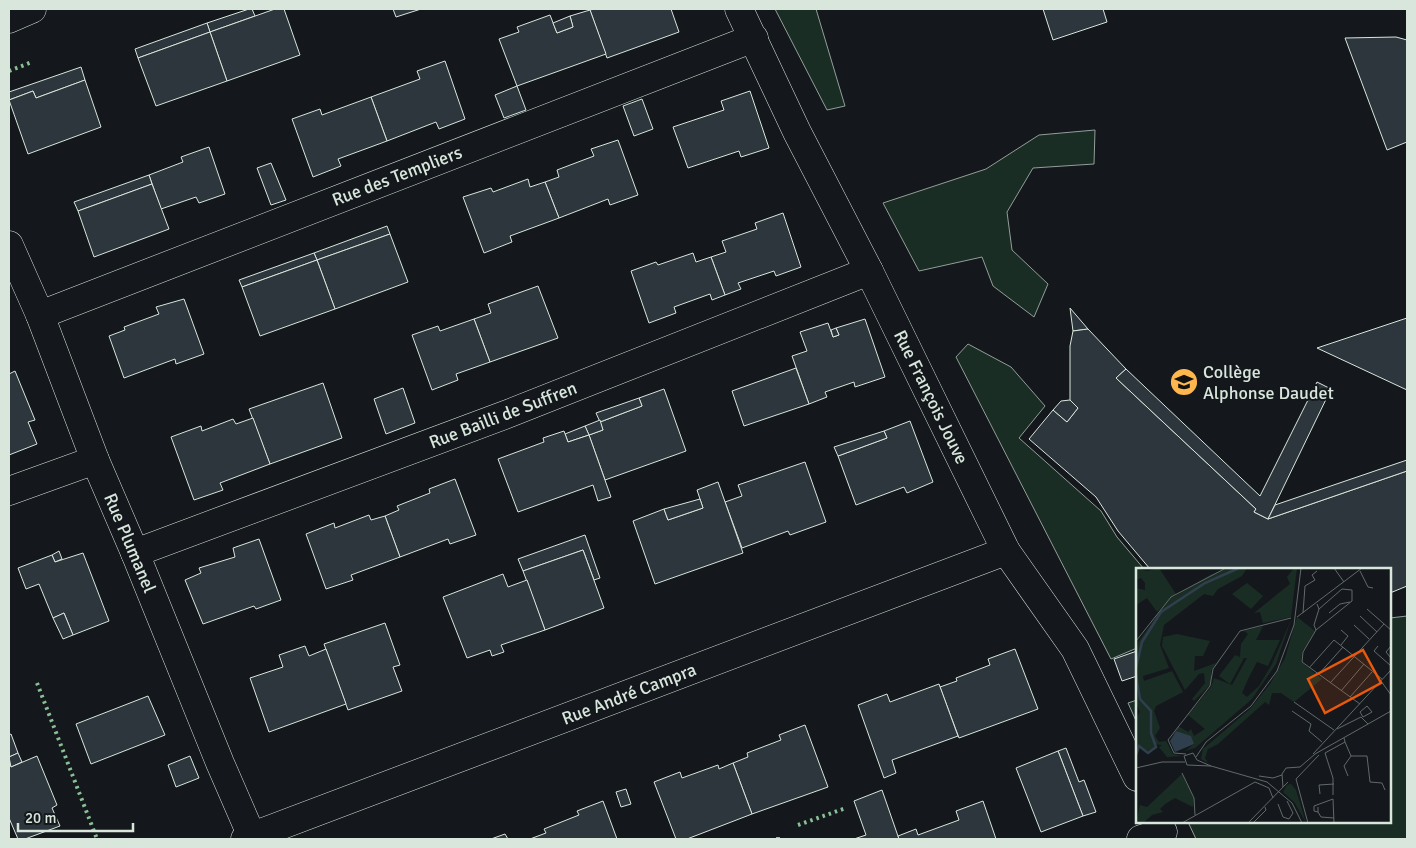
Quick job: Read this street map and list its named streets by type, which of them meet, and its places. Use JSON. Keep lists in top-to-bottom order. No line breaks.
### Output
{"streets":{"street":["Rue des Templiers","Rue François Jouve","Rue Bailli de Suffren","Rue Plumanel","Rue André Campra"]},"crossings":[["Rue des Templiers","Rue François Jouve"],["Rue des Templiers","Rue Plumanel"],["Rue François Jouve","Rue Bailli de Suffren"],["Rue François Jouve","Rue André Campra"],["Rue Bailli de Suffren","Rue Plumanel"],["Rue Plumanel","Rue André Campra"]],"places":{"school or university":["Collège Alphonse Daudet"]},"scale_bar":"20 m"}
